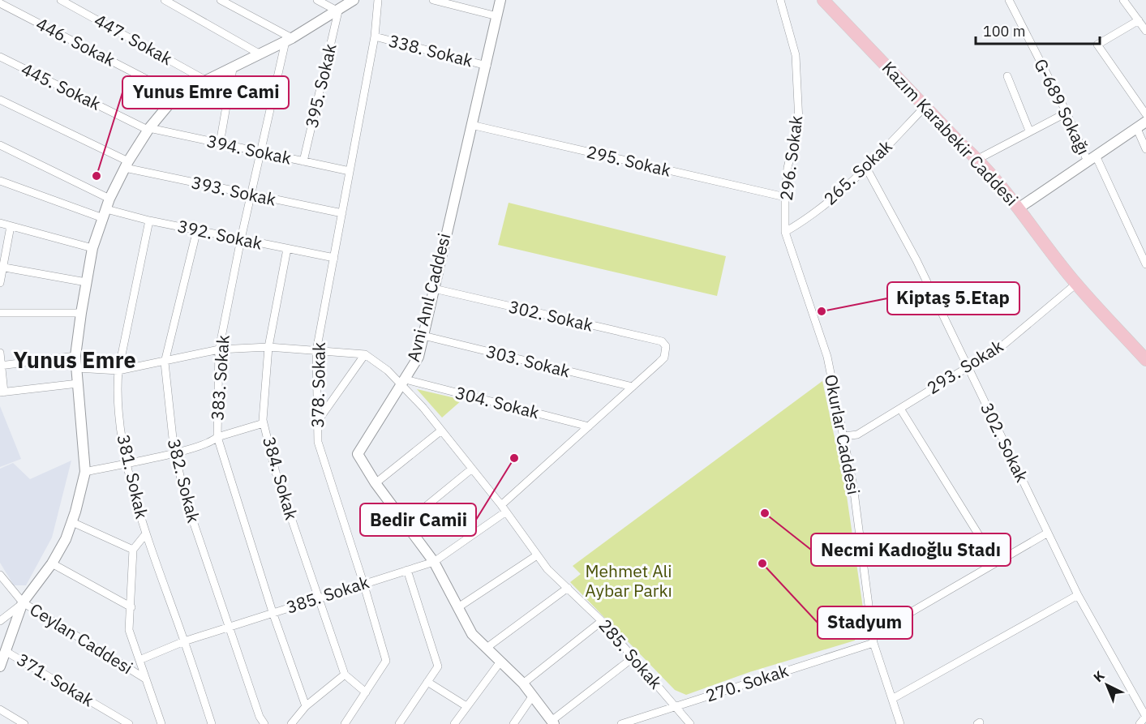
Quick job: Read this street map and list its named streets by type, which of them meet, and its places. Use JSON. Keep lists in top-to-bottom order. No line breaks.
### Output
{"streets":{"main road":["Kazım Karabekir Caddesi"],"street":["447. Sokak","446. Sokak","338. Sokak","395. Sokak","445. Sokak","G-689 Sokağı","394. Sokak","296. Sokak","295. Sokak","265. Sokak","393. Sokak","392. Sokak","Avni Anıl Caddesi","302. Sokak","303. Sokak","293. Sokak","383. Sokak","378. Sokak","304. Sokak","Okurlar Caddesi","381. Sokak","384. Sokak","382. Sokak","385. Sokak","Ceylan Caddesi","285. Sokak","371. Sokak","270. Sokak"]},"crossings":[["338. Sokak","Avni Anıl Caddesi"],["338. Sokak","378. Sokak"],["395. Sokak","394. Sokak"],["445. Sokak","394. Sokak"],["Kazım Karabekir Caddesi","265. Sokak"],["Kazım Karabekir Caddesi","293. Sokak"],["394. Sokak","383. Sokak"],["394. Sokak","378. Sokak"],["296. Sokak","295. Sokak"],["296. Sokak","265. Sokak"],["296. Sokak","Okurlar Caddesi"],["295. Sokak","Avni Anıl Caddesi"],["265. Sokak","302. Sokak"],["265. Sokak","Okurlar Caddesi"],["393. Sokak","383. Sokak"],["393. Sokak","378. Sokak"],["392. Sokak","383. Sokak"],["392. Sokak","378. Sokak"],["392. Sokak","381. Sokak"],["392. Sokak","384. Sokak"],["392. Sokak","382. Sokak"],["Avni Anıl Caddesi","302. Sokak"],["Avni Anıl Caddesi","303. Sokak"],["Avni Anıl Caddesi","304. Sokak"],["Avni Anıl Caddesi","385. Sokak"],["Avni Anıl Caddesi","285. Sokak"],["302. Sokak","293. Sokak"],["302. Sokak","385. Sokak"],["303. Sokak","385. Sokak"],["293. Sokak","Okurlar Caddesi"],["383. Sokak","385. Sokak"],["378. Sokak","385. Sokak"],["304. Sokak","385. Sokak"],["304. Sokak","285. Sokak"],["Okurlar Caddesi","270. Sokak"],["381. Sokak","385. Sokak"],["384. Sokak","385. Sokak"],["382. Sokak","385. Sokak"],["385. Sokak","285. Sokak"],["285. Sokak","270. Sokak"]],"districts":["Yunus Emre"],"parks":["Mehmet Ali Aybar Parkı"],"places":["Yunus Emre Cami","Kiptaş 5.Etap","Bedir Camii","Necmi Kadıoğlu Stadı","Stadyum"],"scale_bar":"100 m","north":"top left"}
